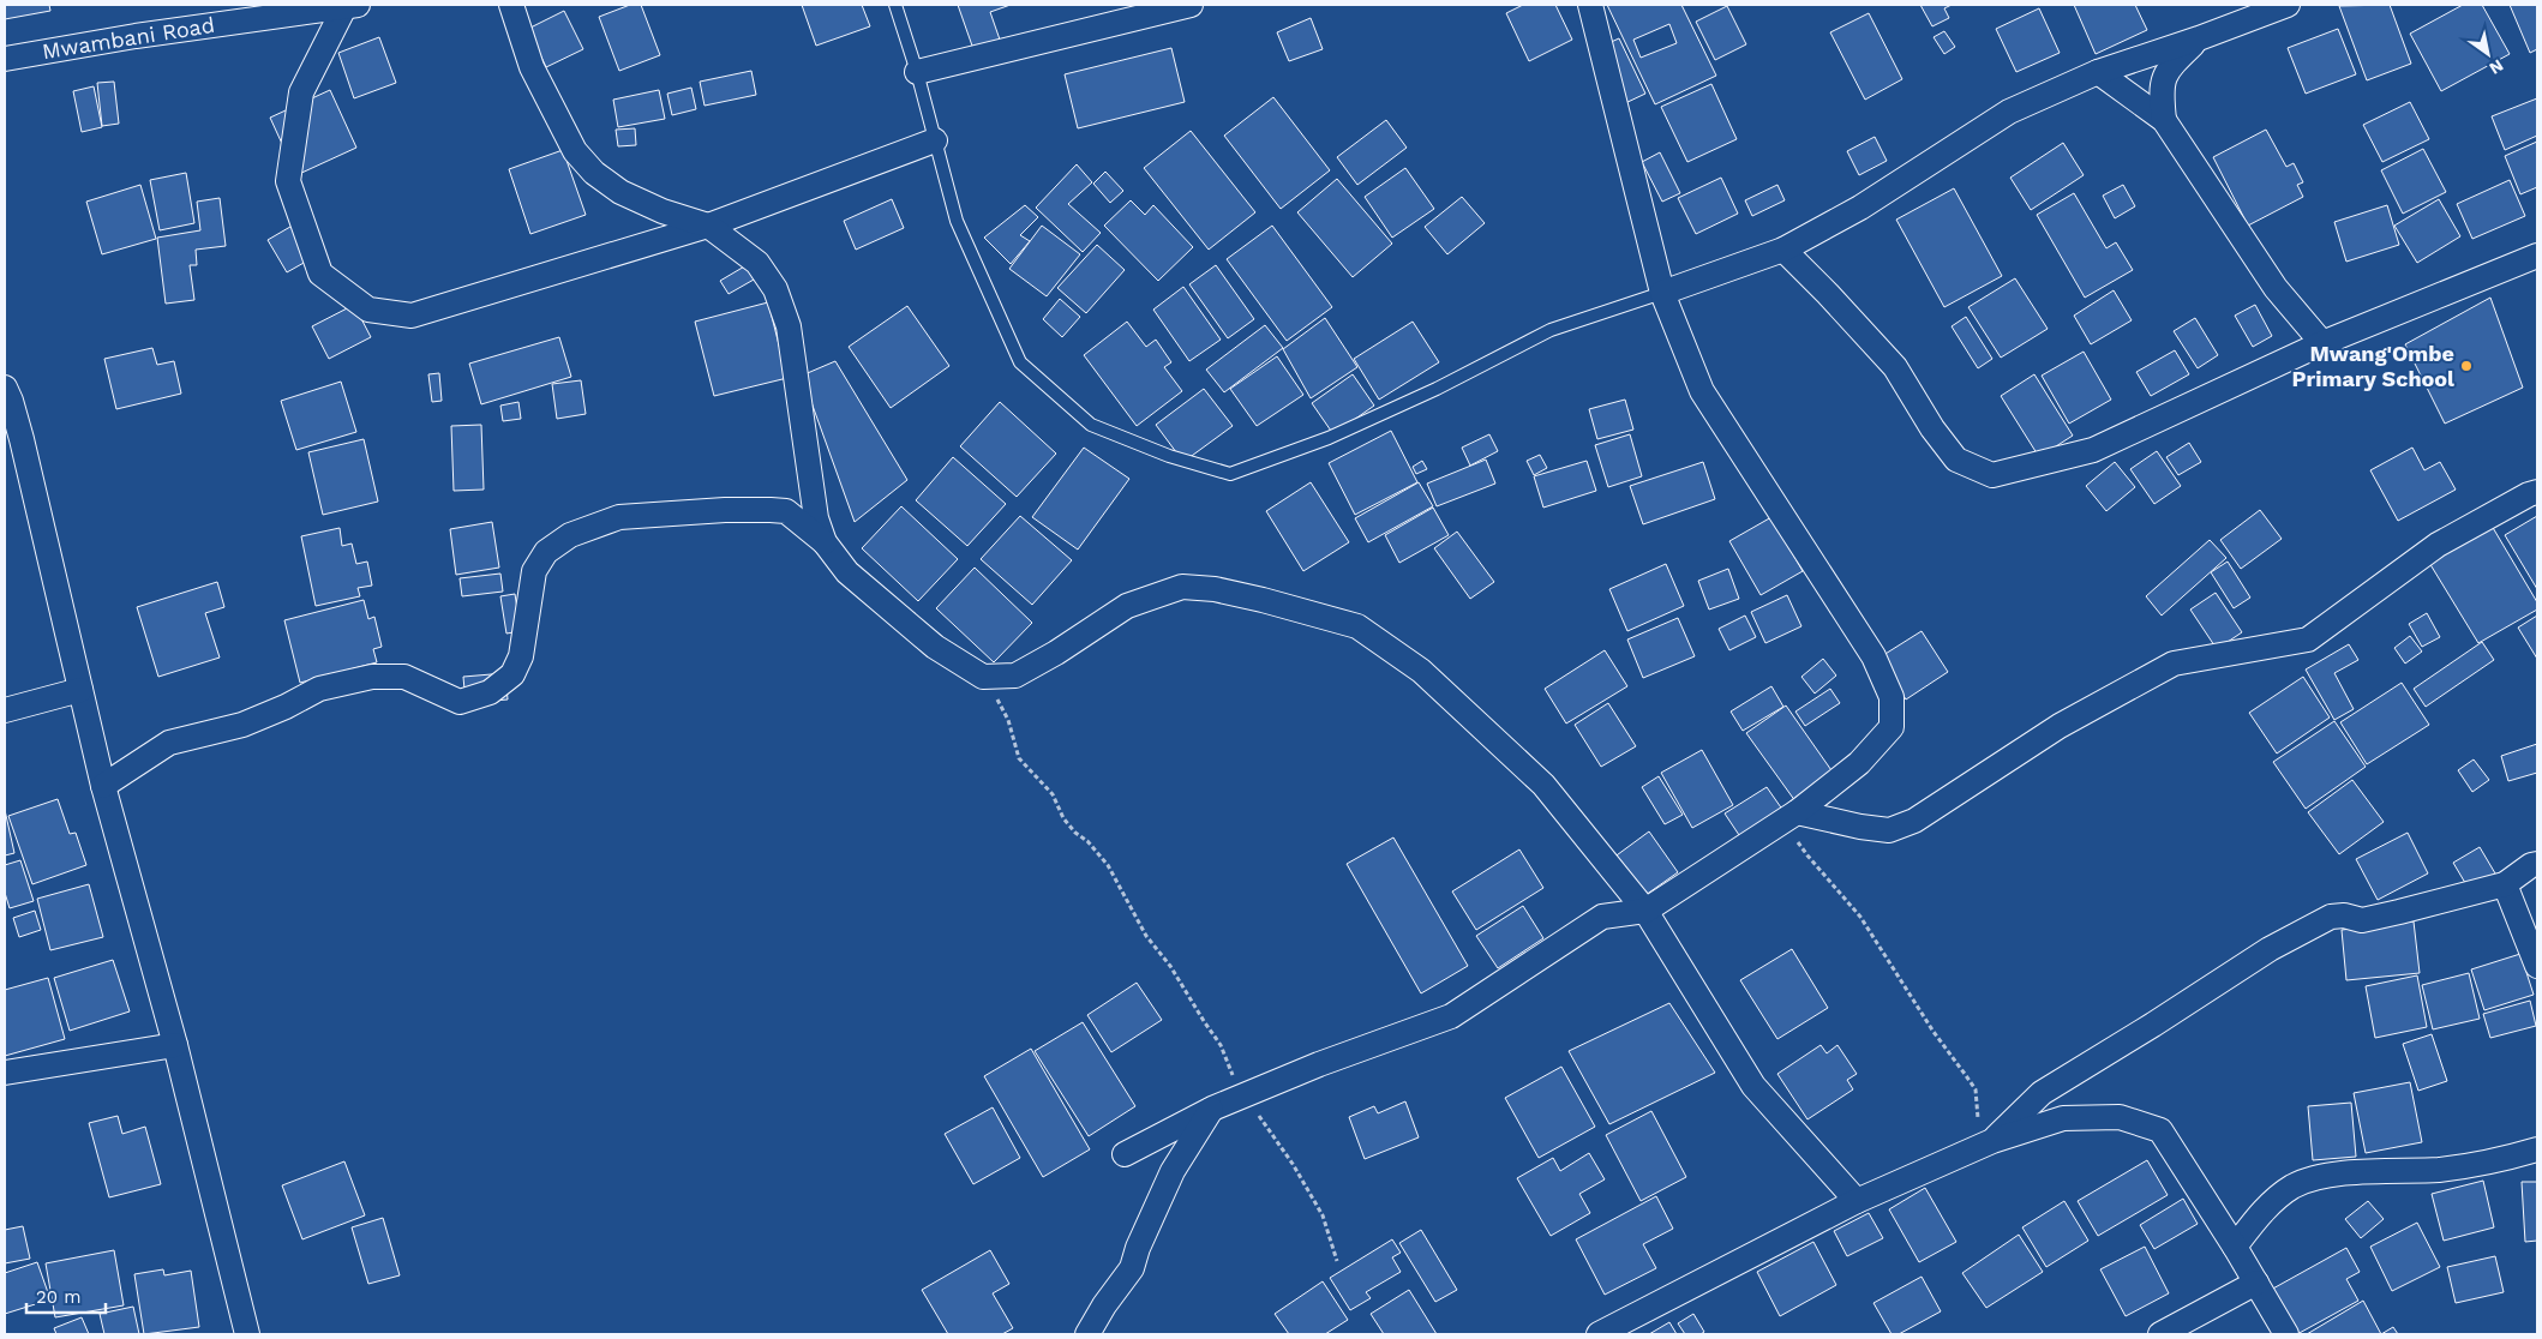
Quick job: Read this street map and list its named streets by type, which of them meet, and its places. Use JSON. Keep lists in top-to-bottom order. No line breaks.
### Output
{"streets":{"street":["Mwambani Road"]},"places":["Mwang'Ombe Primary School"],"scale_bar":"20 m","north":"bottom right"}
